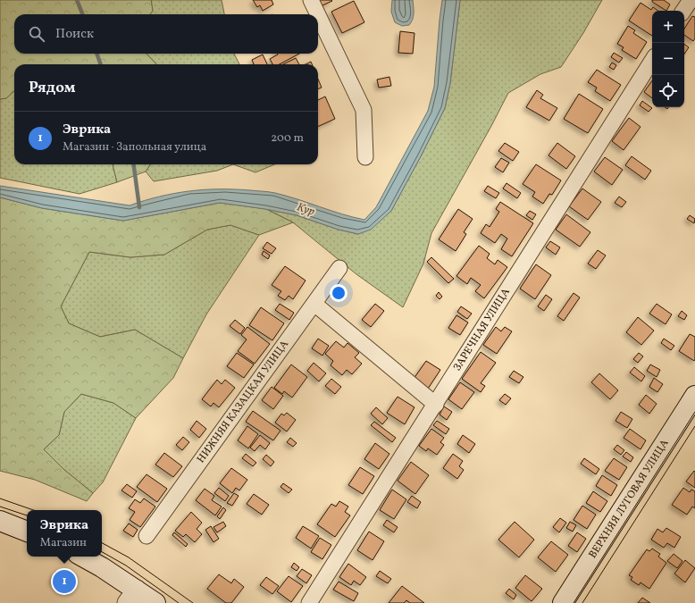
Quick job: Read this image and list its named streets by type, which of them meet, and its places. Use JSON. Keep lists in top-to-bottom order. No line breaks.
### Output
{"streets":{"main road":["ВЕРХНЯЯ ЛУГОВАЯ УЛИЦА"],"street":["ЗАРЕЧНАЯ УЛИЦА","НИЖНЯЯ КАЗАЦКАЯ УЛИЦА"]},"water":["Кур"],"page":{"map_buttons":["+","−"],"search":"Поиск","heading":"Рядом","list":[{"mark":"1","name":"Эврика","note":"Магазин · Запольная улица","value":"200 m"}],"popup":["Эврика","Магазин"],"pins":"1"}}
